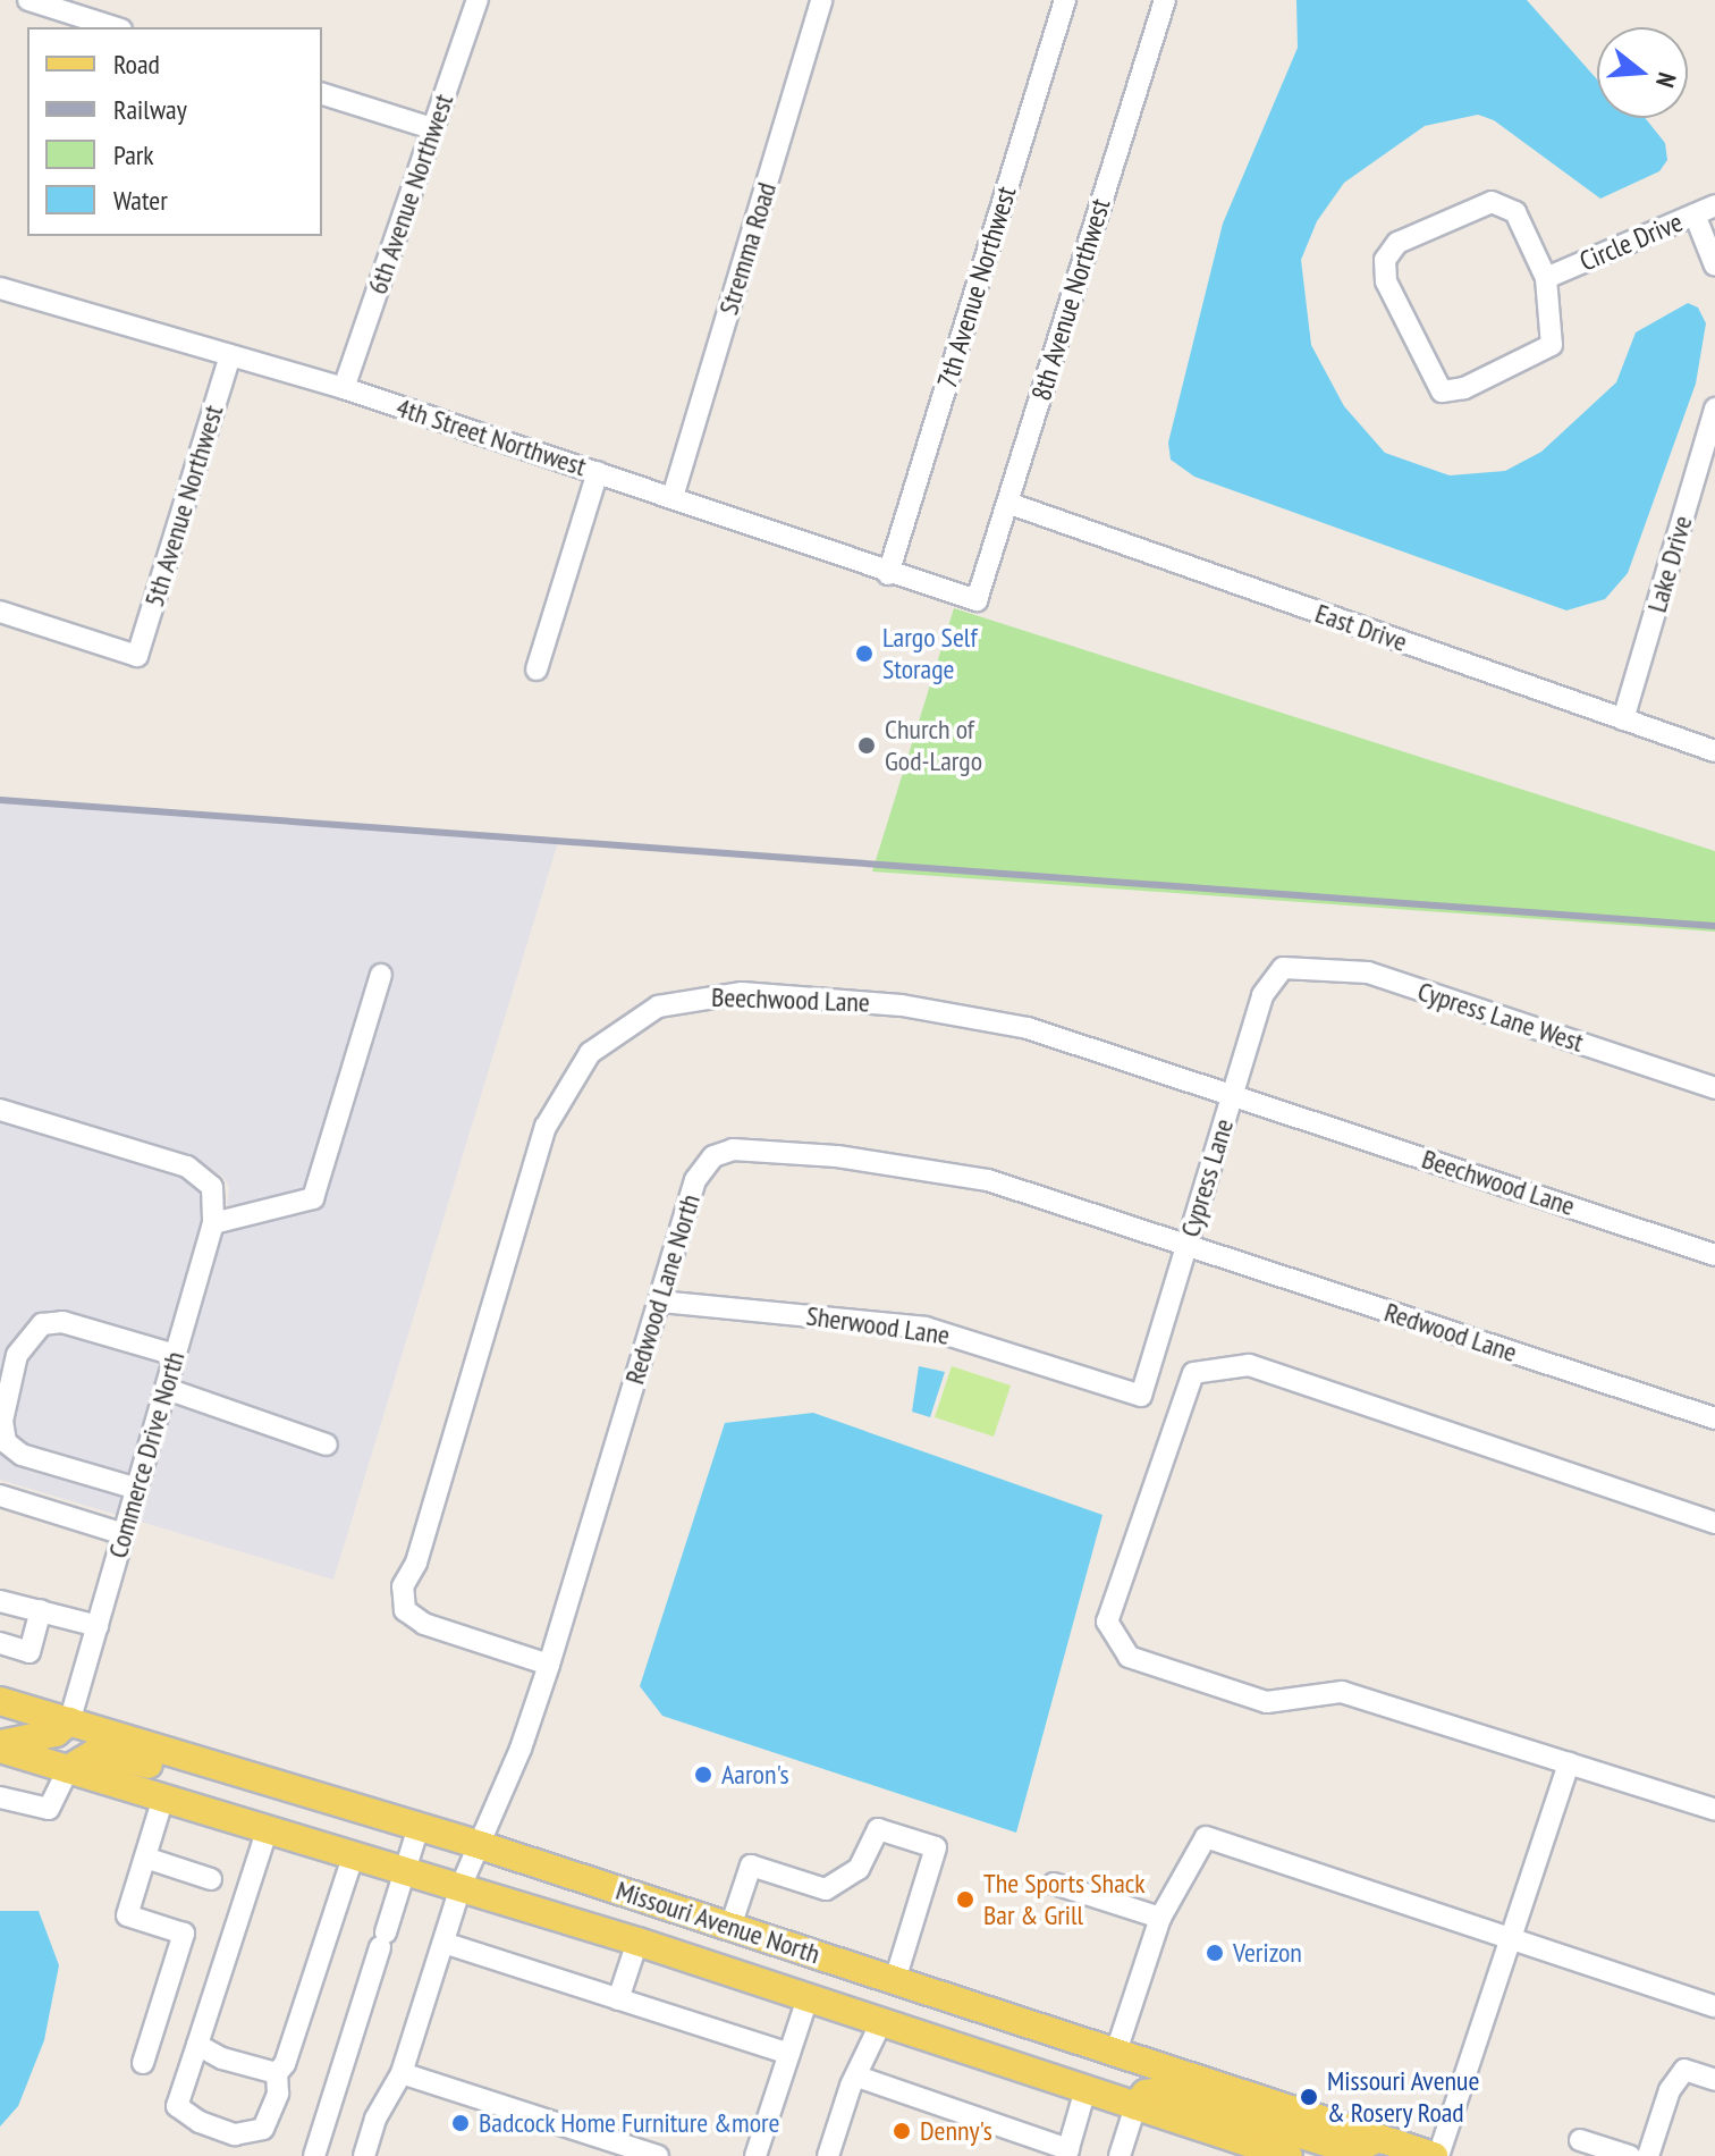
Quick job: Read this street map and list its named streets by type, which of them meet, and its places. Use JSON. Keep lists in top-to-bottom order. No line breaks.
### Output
{"streets":{"main road":["Missouri Avenue North"],"street":["6th Avenue Northwest","Circle Drive","Stremma Road","7th Avenue Northwest","8th Avenue Northwest","4th Street Northwest","5th Avenue Northwest","Lake Drive","East Drive","Beechwood Lane","Cypress Lane West","Cypress Lane","Redwood Lane North","Sherwood Lane","Redwood Lane","Commerce Drive North"]},"crossings":[["6th Avenue Northwest","4th Street Northwest"],["Stremma Road","4th Street Northwest"],["7th Avenue Northwest","4th Street Northwest"],["8th Avenue Northwest","4th Street Northwest"],["8th Avenue Northwest","East Drive"],["4th Street Northwest","5th Avenue Northwest"],["Lake Drive","East Drive"],["Beechwood Lane","Cypress Lane"],["Beechwood Lane","Redwood Lane North"],["Cypress Lane West","Cypress Lane"],["Cypress Lane","Redwood Lane North"],["Cypress Lane","Sherwood Lane"],["Cypress Lane","Redwood Lane"],["Redwood Lane North","Sherwood Lane"],["Redwood Lane North","Redwood Lane"],["Redwood Lane North","Missouri Avenue North"],["Commerce Drive North","Missouri Avenue North"]],"places":["Largo Self Storage","Church of God-Largo","Aaron's","The Sports Shack Bar & Grill","Verizon","Missouri Avenue & Rosery Road","Badcock Home Furniture &more","Denny's"],"legend":["Road","Railway","Park","Water"],"north":"right"}
